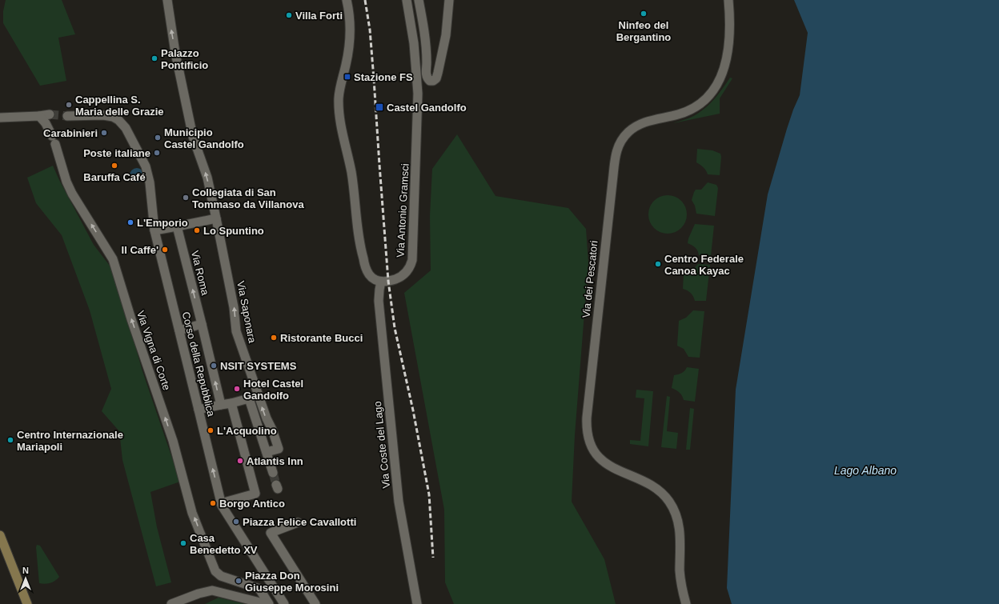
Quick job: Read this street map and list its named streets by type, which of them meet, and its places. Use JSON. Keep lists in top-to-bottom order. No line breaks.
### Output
{"streets":{"street":["Via Antonio Gramsci","Via Roma","Via dei Pescatori","Via Saponara","Via Vigna di Corte","Corso della Repubblica","Via Coste del Lago"]},"crossings":[["Via Antonio Gramsci","Via Coste del Lago"]],"one_way":["Via Roma","Via Saponara","Via Vigna di Corte"],"water":["Lago Albano"],"places":{"other":["Ninfeo del Bergantino","Villa Forti","Palazzo Pontificio","Cappellina S. Maria delle Grazie","Carabinieri","Municipio Castel Gandolfo","Poste italiane","Baruffa Café","Collegiata di San Tommaso da Villanova","L'Emporio","Lo Spuntino","Il Caffe'","Centro Federale Canoa Kayac","Ristorante Bucci","NSIT SYSTEMS","Hotel Castel Gandolfo","L'Acquolino","Centro Internazionale Mariapoli","Atlantis Inn","Borgo Antico","Piazza Felice Cavallotti","Casa Benedetto XV","Piazza Don Giuseppe Morosini"],"transit":["Stazione FS","Castel Gandolfo"]},"north":"top"}
